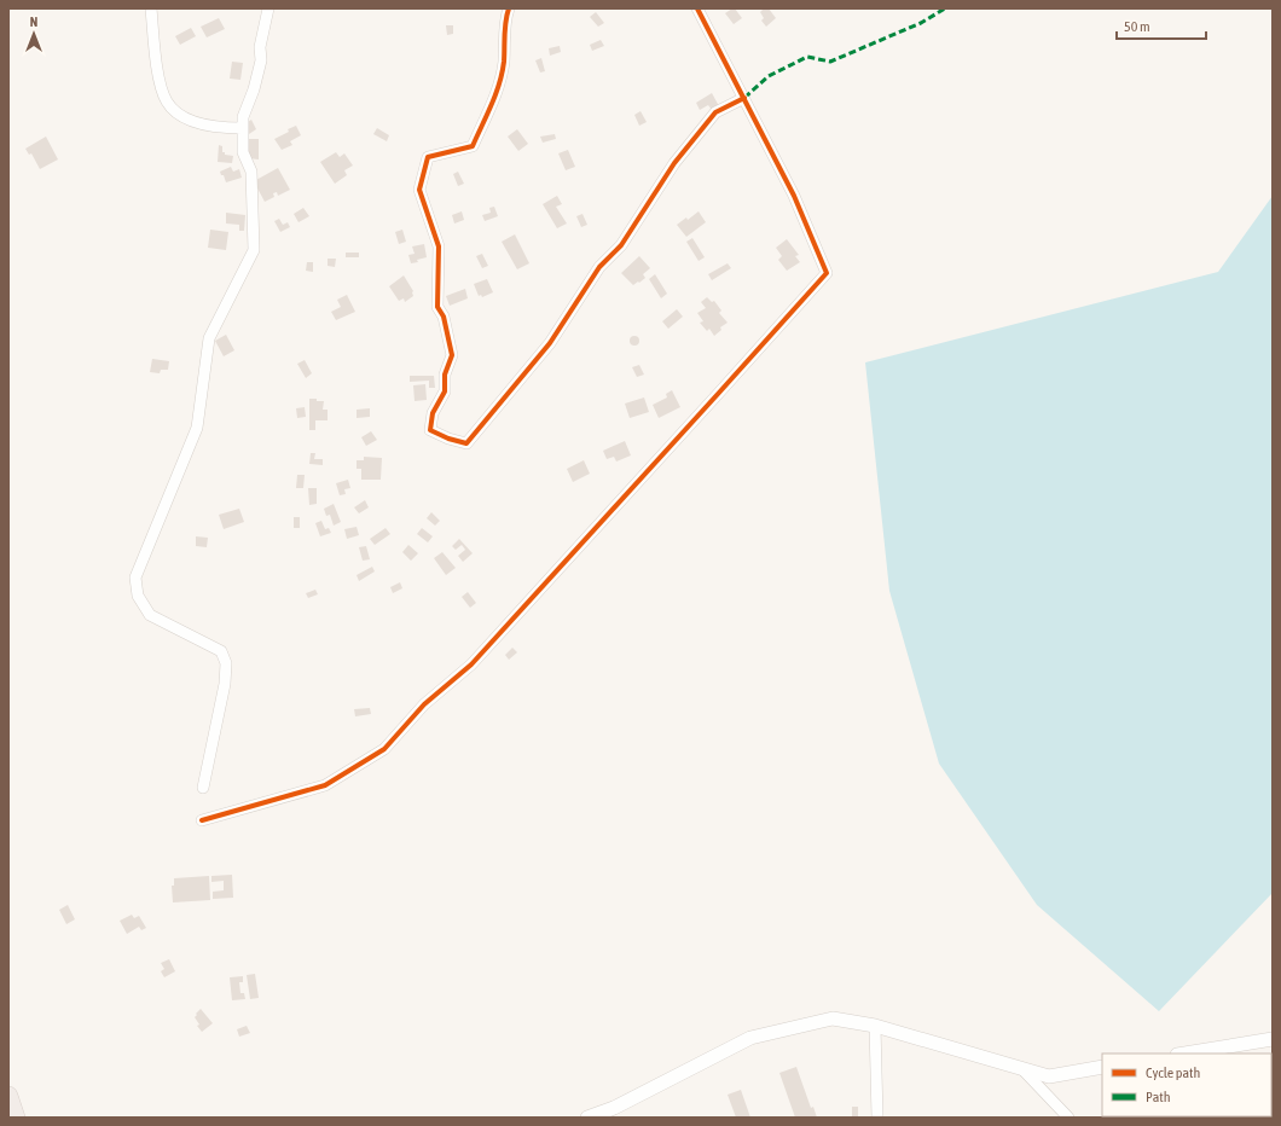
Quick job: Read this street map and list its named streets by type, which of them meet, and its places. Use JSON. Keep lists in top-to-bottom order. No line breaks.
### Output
{"legend":["Cycle path","Path"],"scale_bar":"50 m","north":"top"}
